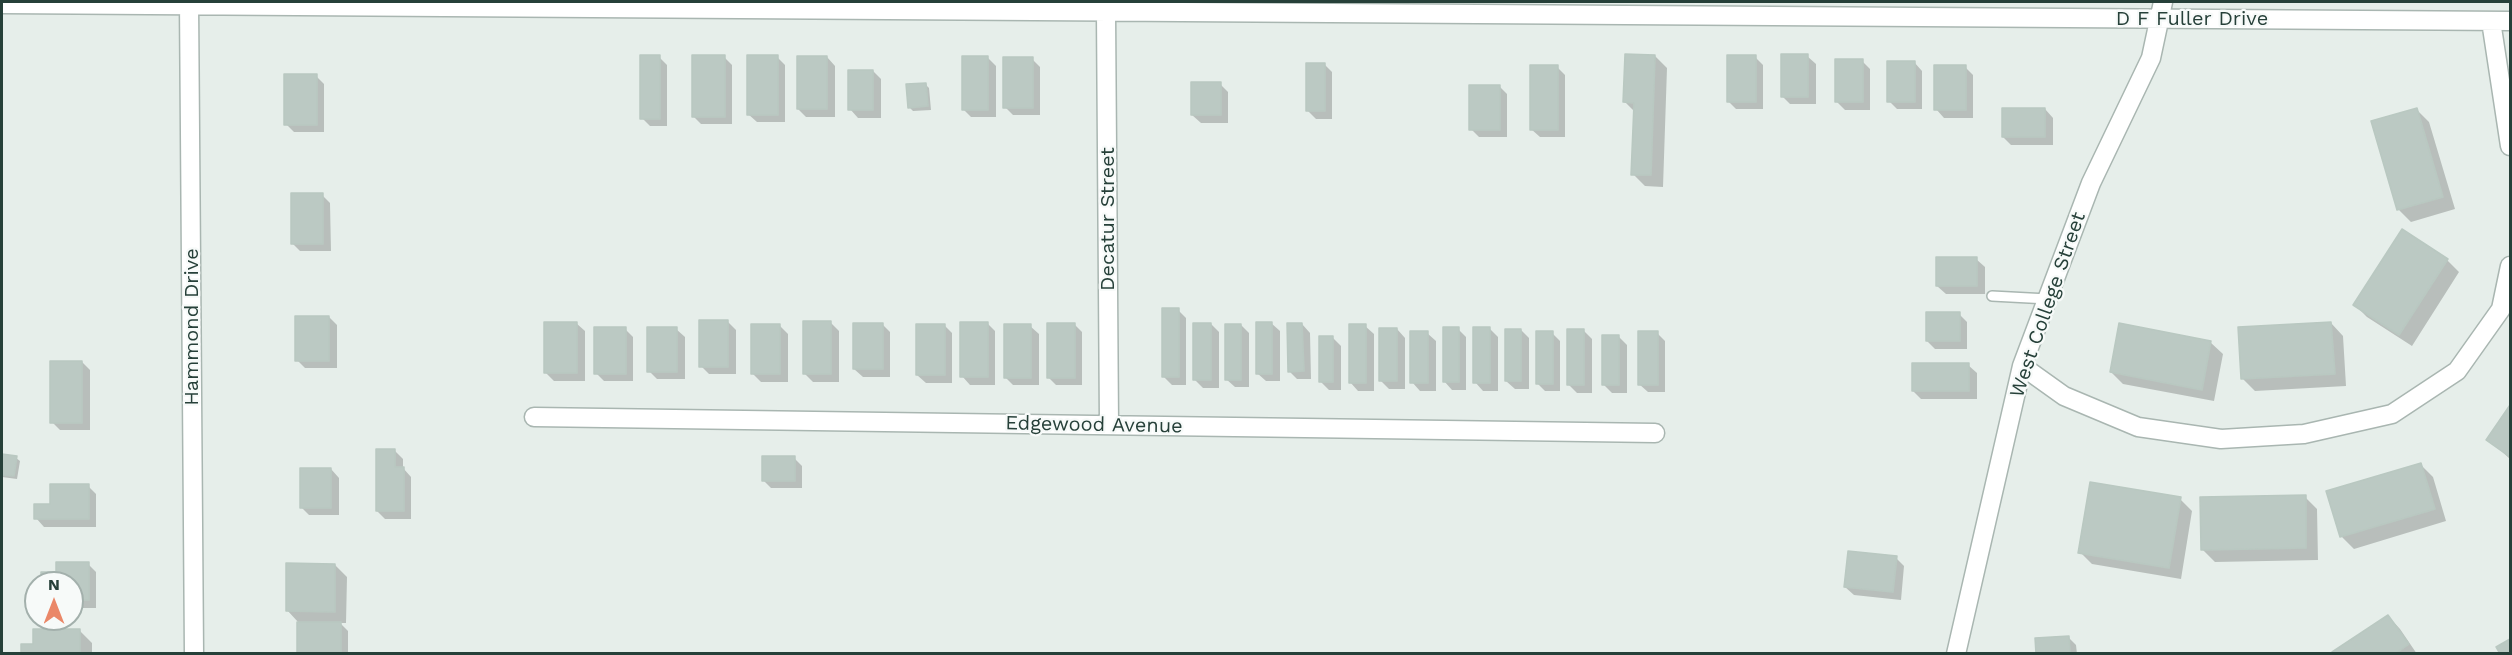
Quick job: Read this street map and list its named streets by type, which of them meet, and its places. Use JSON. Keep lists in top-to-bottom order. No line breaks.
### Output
{"streets":{"street":["D F Fuller Drive","Decatur Street","West College Street","Hammond Drive","Edgewood Avenue"]},"crossings":[["D F Fuller Drive","Decatur Street"],["D F Fuller Drive","West College Street"],["D F Fuller Drive","Hammond Drive"],["Decatur Street","Edgewood Avenue"]],"north":"top"}
